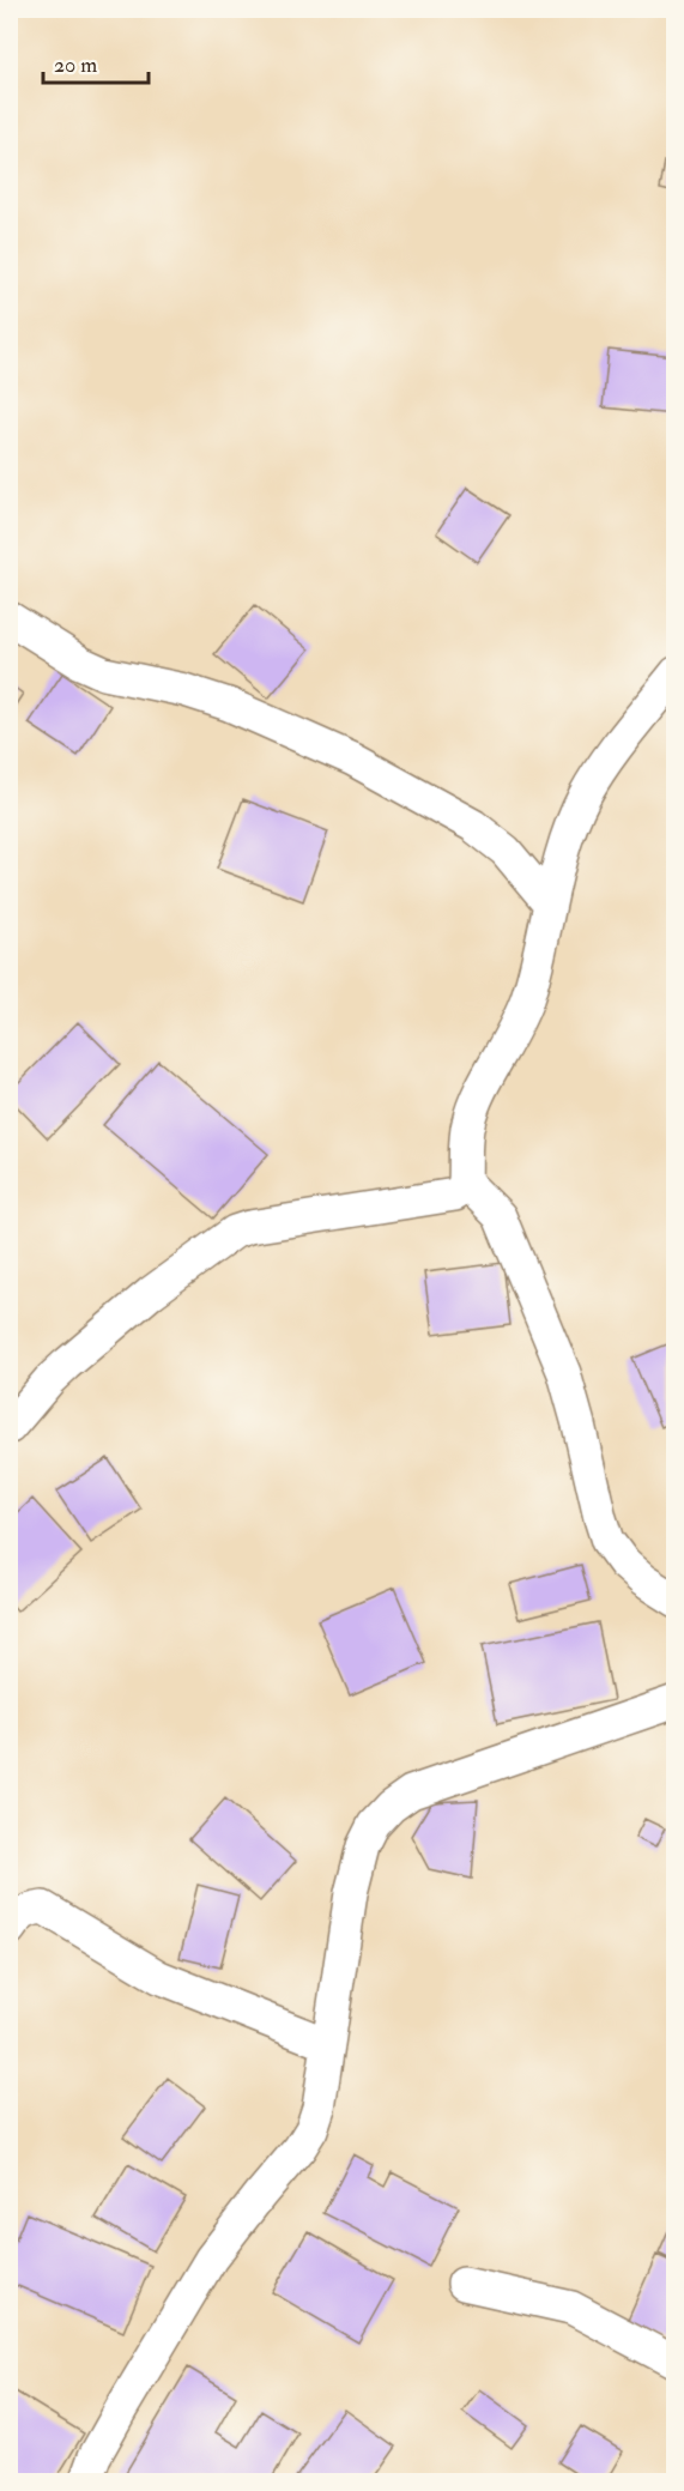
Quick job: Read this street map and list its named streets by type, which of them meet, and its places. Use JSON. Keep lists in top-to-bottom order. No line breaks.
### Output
{"scale_bar":"20 m"}
